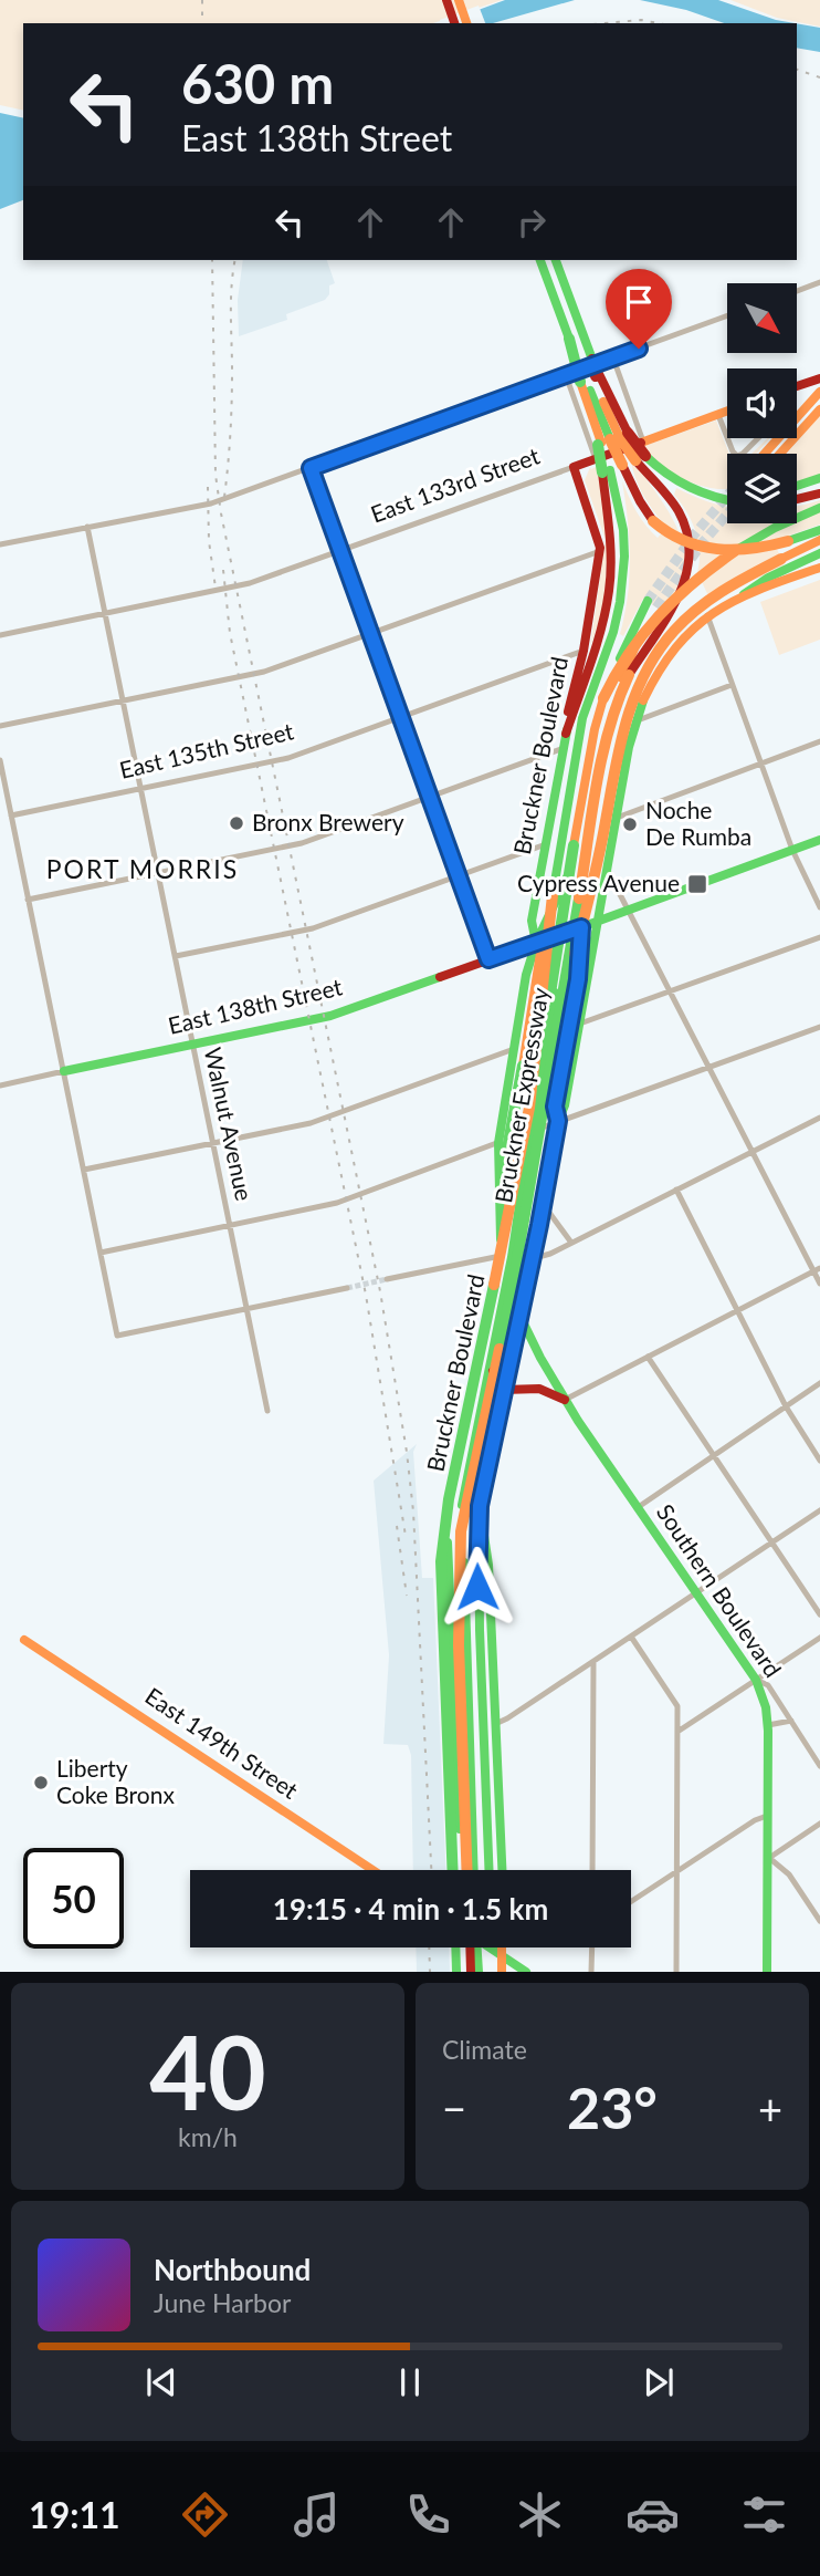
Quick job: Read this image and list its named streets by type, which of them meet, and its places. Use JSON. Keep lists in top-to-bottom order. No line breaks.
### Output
{"streets":{"main road":["East 133rd Street","Bruckner Boulevard","East 138th Street","Bruckner Expressway","Southern Boulevard","East 149th Street"],"street":["East 135th Street","Walnut Avenue"]},"crossings":[["East 133rd Street","Bruckner Boulevard"],["East 133rd Street","Walnut Avenue"],["East 135th Street","Bruckner Boulevard"],["East 135th Street","Walnut Avenue"],["Bruckner Boulevard","East 138th Street"],["Bruckner Boulevard","Bruckner Expressway"],["Bruckner Boulevard","Southern Boulevard"],["East 138th Street","Walnut Avenue"]],"districts":["PORT MORRIS"],"places":{"other":["Bronx Brewery","Noche De Rumba","Liberty Coke Bronx"],"transit":["Cypress Avenue"]},"north":"bottom right","page":{"turn":["630 m","East 138th Street"],"limit":"50","trip":"19:15 · 4 min · 1.5 km","tile":[["40","km/h"],"Climate"],"heat":["−","23°","+"],"song":["Northbound","June Harbor"],"tabs":"19:11"}}
